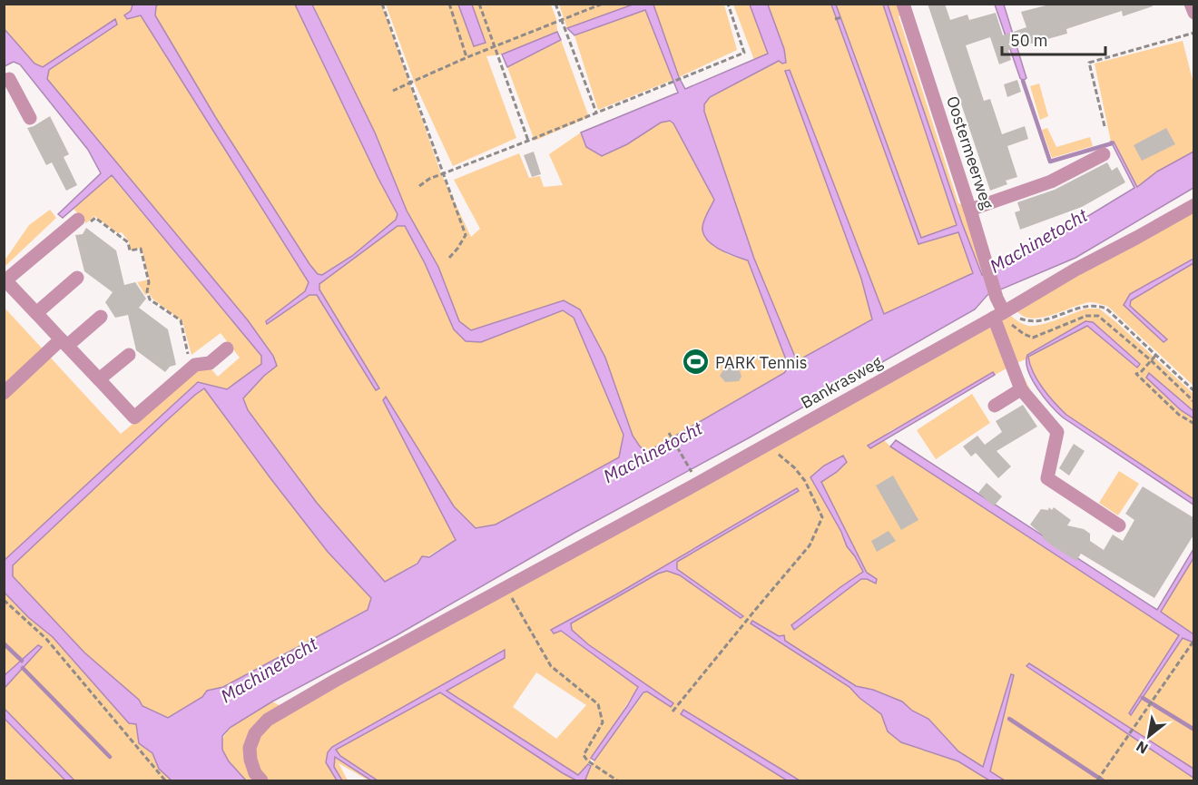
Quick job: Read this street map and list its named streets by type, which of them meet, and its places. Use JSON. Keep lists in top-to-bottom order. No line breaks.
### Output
{"streets":{"street":["Oostermeerweg","Bankrasweg"]},"crossings":[["Oostermeerweg","Bankrasweg"]],"water":["Machinetocht"],"places":{"sports":["PARK Tennis"]},"scale_bar":"50 m","north":"bottom left"}
